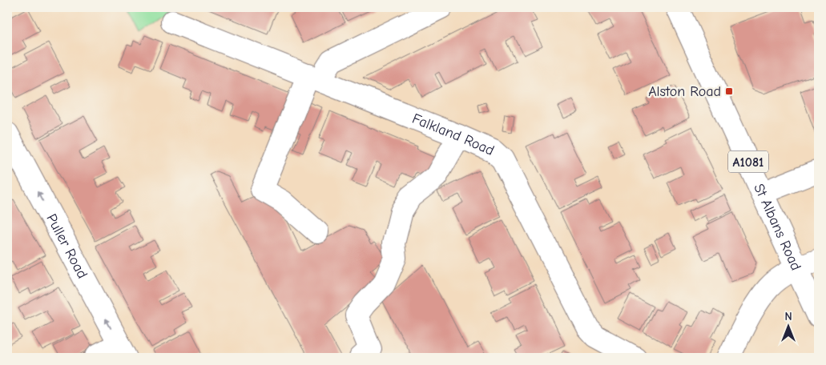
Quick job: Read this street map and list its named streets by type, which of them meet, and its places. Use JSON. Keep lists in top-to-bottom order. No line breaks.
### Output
{"streets":{"street":["Falkland Road","A1081","St Albans Road","Puller Road"]},"one_way":["Puller Road"],"places":{"transit":["Alston Road"]},"north":"top"}
